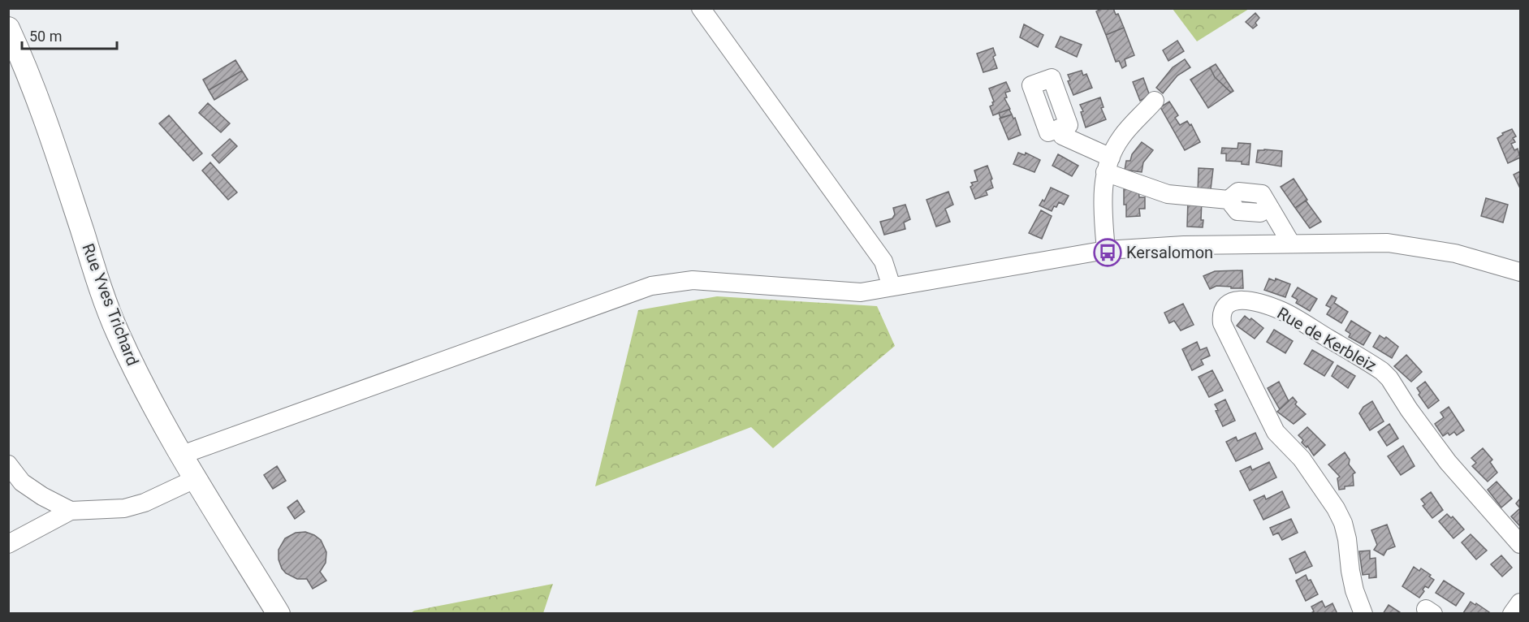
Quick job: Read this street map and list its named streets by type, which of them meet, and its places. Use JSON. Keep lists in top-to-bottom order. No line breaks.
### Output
{"streets":{"main road":["Rue Yves Trichard"],"street":["Rue de Kerbleiz"]},"places":{"bus stop":["Kersalomon"]},"scale_bar":"50 m"}
